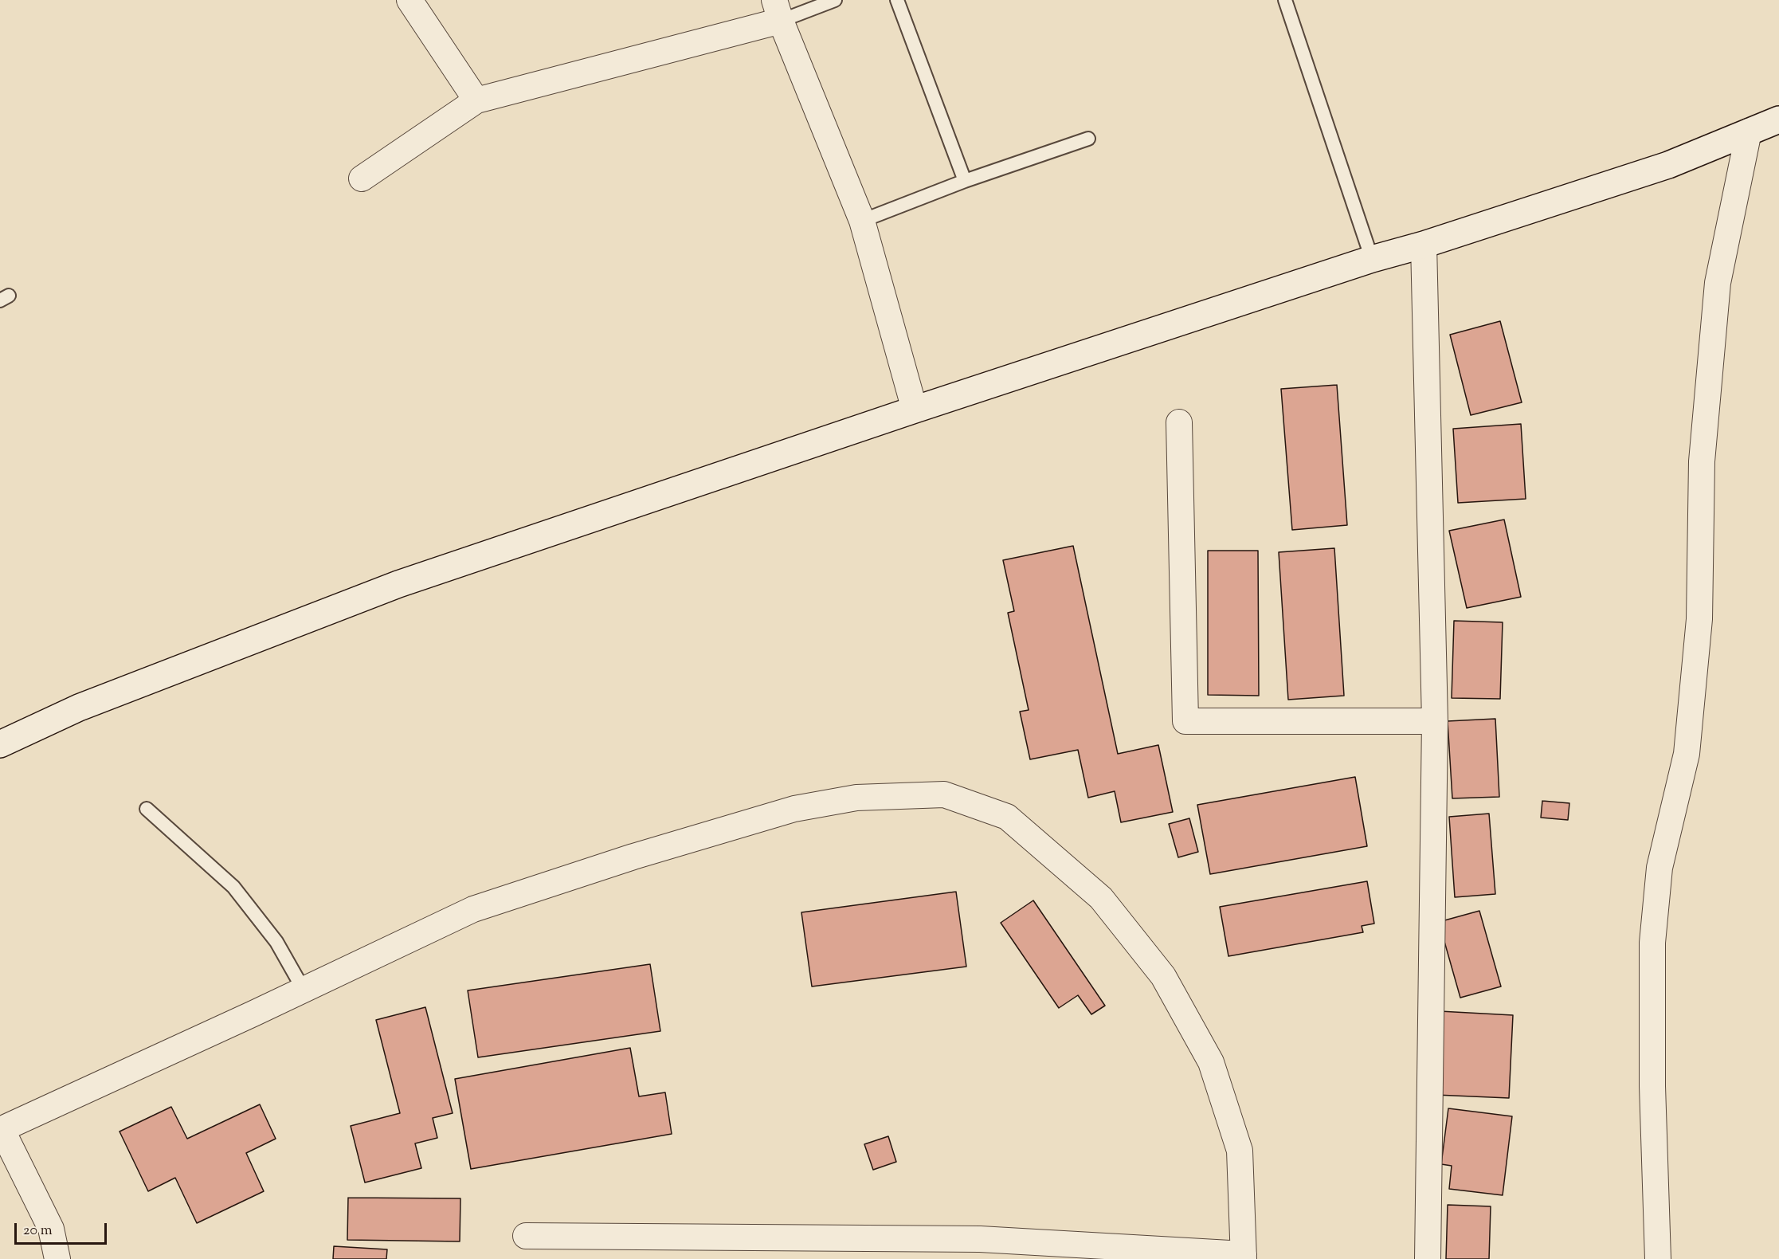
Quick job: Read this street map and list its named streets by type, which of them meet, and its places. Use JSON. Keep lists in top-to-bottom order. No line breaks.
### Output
{"scale_bar":"20 m"}
